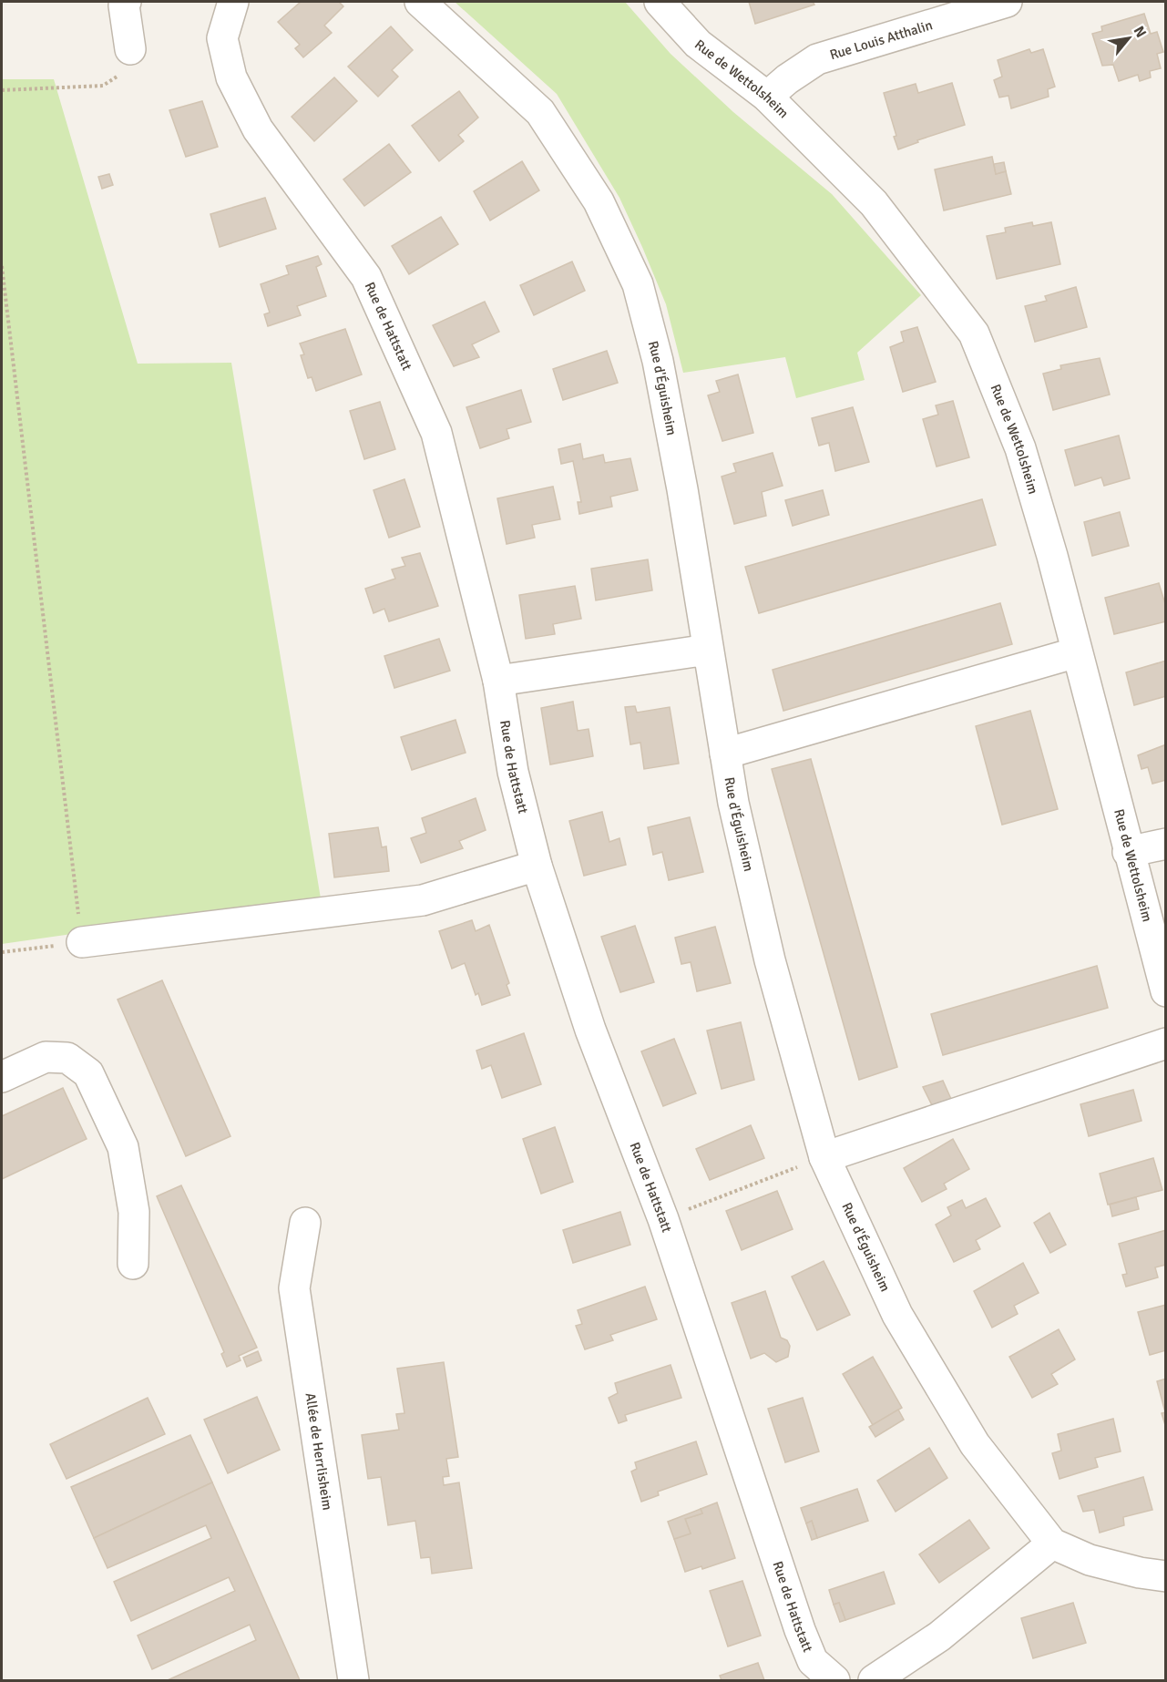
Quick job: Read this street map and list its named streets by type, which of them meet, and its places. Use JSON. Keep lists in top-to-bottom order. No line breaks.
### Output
{"streets":{"street":["Rue Louis Atthalin","Rue de Wettolsheim","Rue de Hattstatt","Rue d'Éguisheim","Allée de Herrlisheim"]},"crossings":[["Rue Louis Atthalin","Rue de Wettolsheim"]],"north":"top right"}
